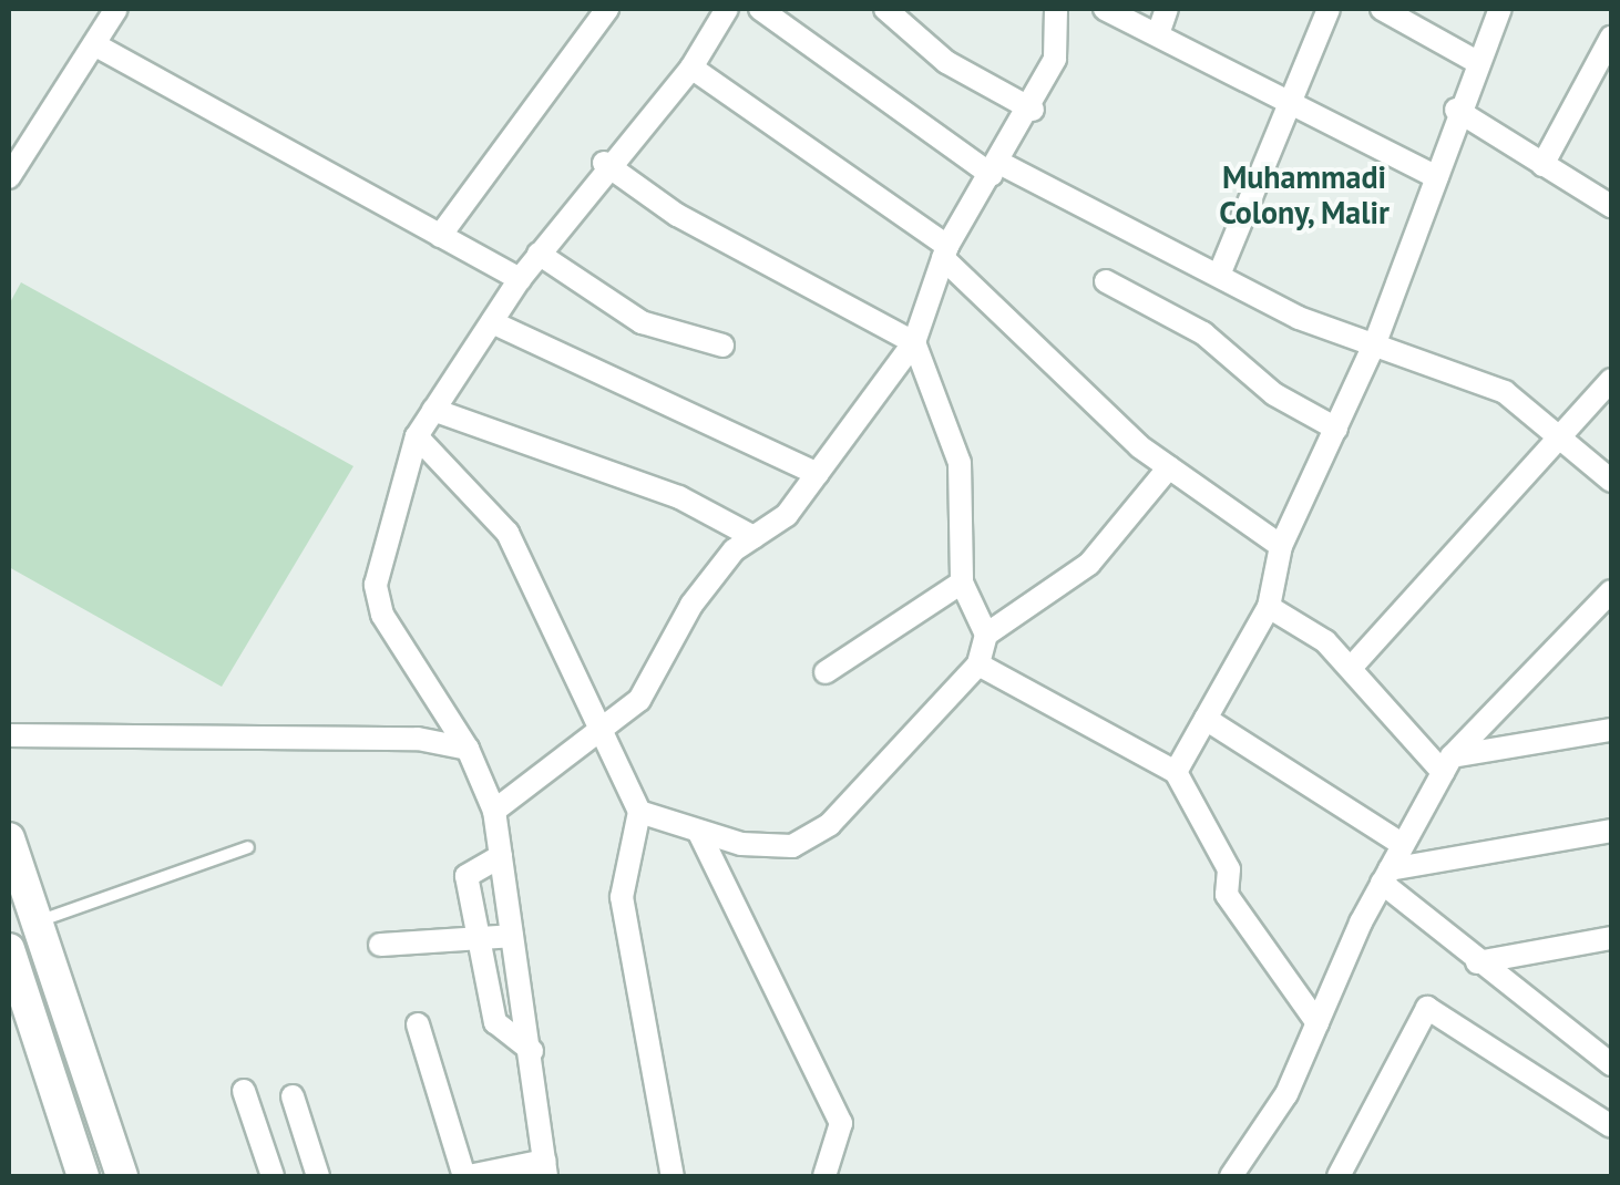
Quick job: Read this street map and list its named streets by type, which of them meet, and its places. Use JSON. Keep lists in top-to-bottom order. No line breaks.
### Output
{"districts":["Muhammadi Colony, Malir"]}
